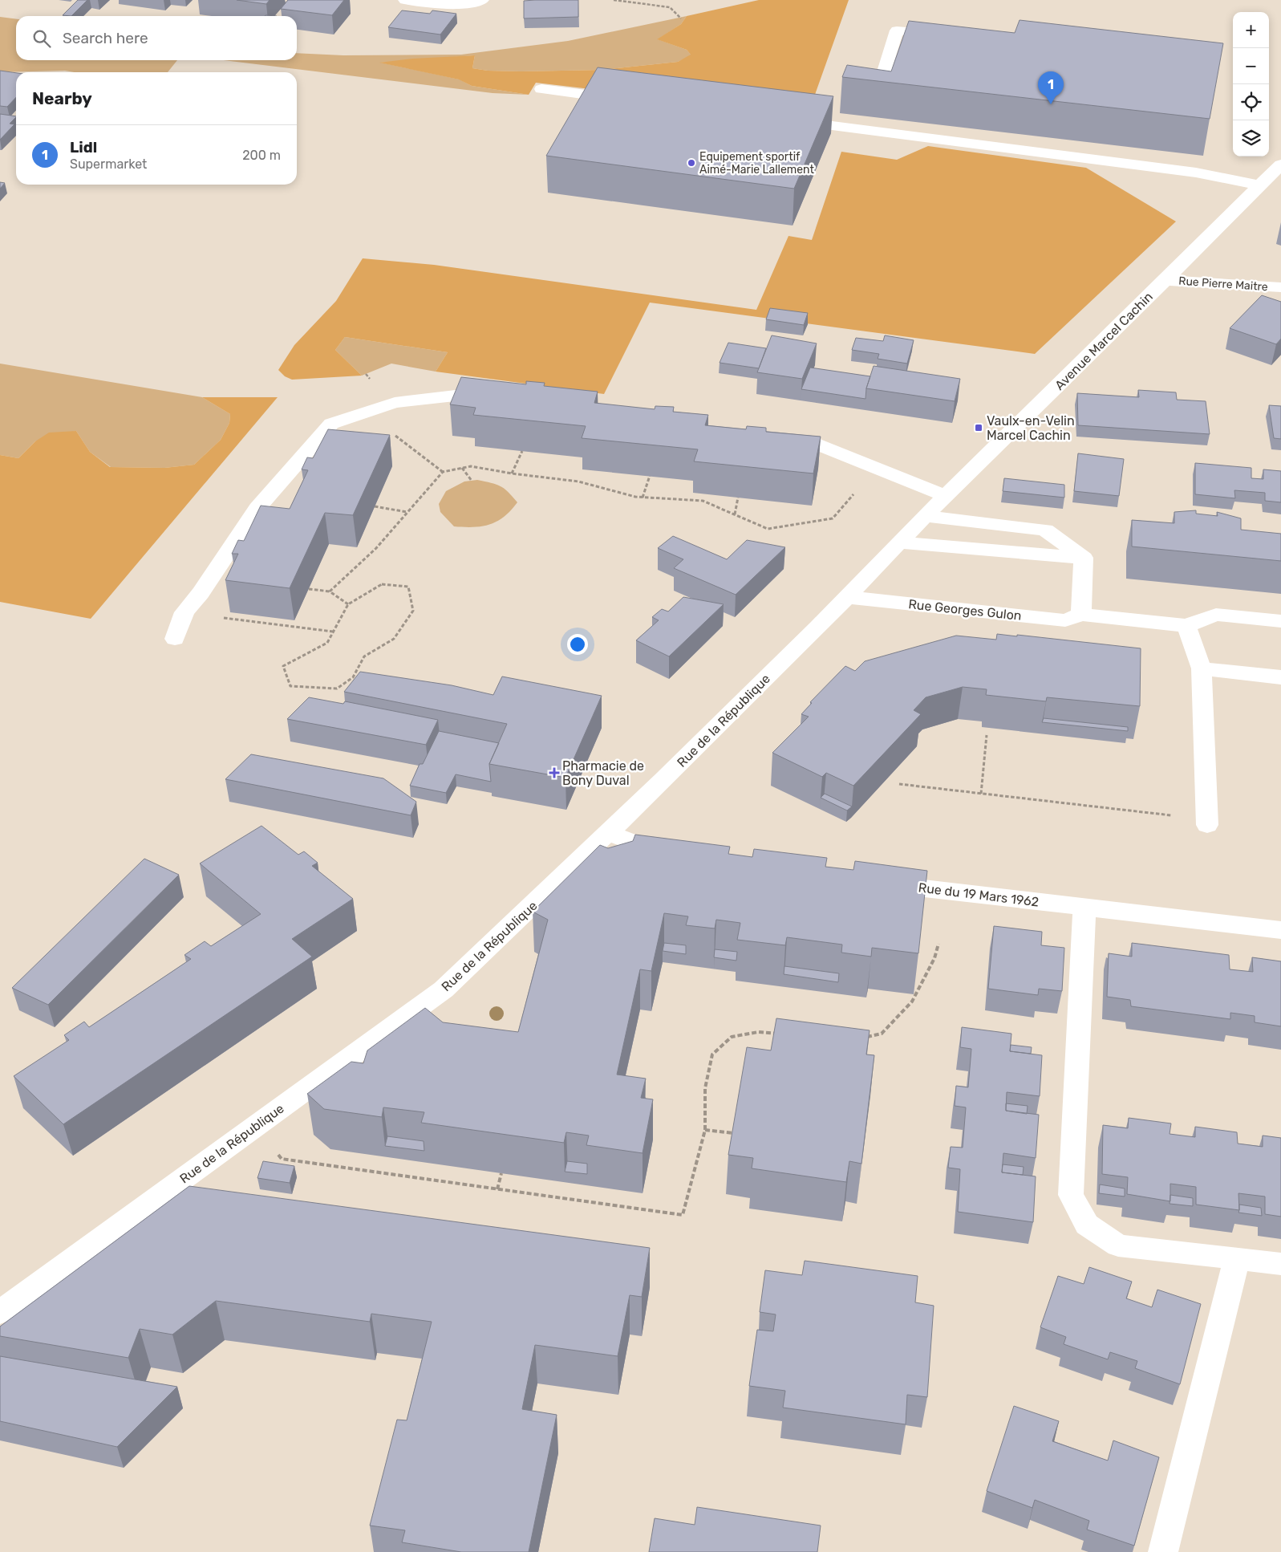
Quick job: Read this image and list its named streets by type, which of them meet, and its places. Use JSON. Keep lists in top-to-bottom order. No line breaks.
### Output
{"streets":{"street":["Rue Pierre Maitre","Avenue Marcel Cachin","Rue Georges Gulon","Rue de la République","Rue du 19 Mars 1962"]},"crossings":[["Rue Pierre Maitre","Avenue Marcel Cachin"],["Avenue Marcel Cachin","Rue de la République"],["Rue Georges Gulon","Rue de la République"]],"places":{"other":["Equipement sportif Aimé-Marie Lallement"],"transit":["Vaulx-en-Velin Marcel Cachin"],"health":["Pharmacie de Bony Duval"]},"page":{"map_buttons":["+","−"],"search":"Search here","pins":"1","heading":"Nearby","list":[{"mark":"1","name":"Lidl","note":"Supermarket","value":"200 m"}]}}
